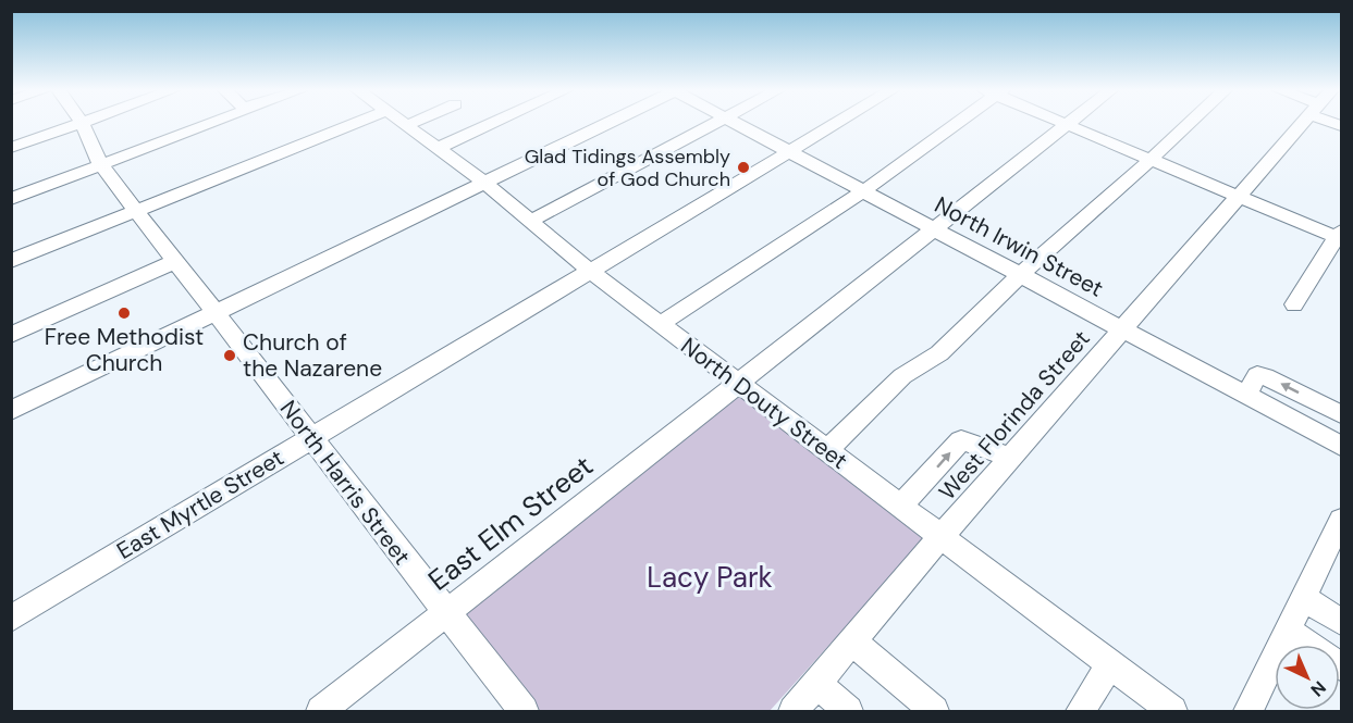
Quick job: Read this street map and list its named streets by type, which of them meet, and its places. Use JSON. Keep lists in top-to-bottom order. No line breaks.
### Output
{"streets":{"street":["North Irwin Street","North Douty Street","West Florinda Street","North Harris Street","East Myrtle Street","East Elm Street"]},"crossings":[["North Irwin Street","West Florinda Street"],["North Irwin Street","East Myrtle Street"],["North Irwin Street","East Elm Street"],["North Douty Street","West Florinda Street"],["North Douty Street","East Myrtle Street"],["North Douty Street","East Elm Street"],["North Harris Street","East Myrtle Street"],["North Harris Street","East Elm Street"]],"parks":["Lacy Park"],"places":["Glad Tidings Assembly of God Church","Free Methodist Church","Church of the Nazarene"],"north":"bottom right"}
